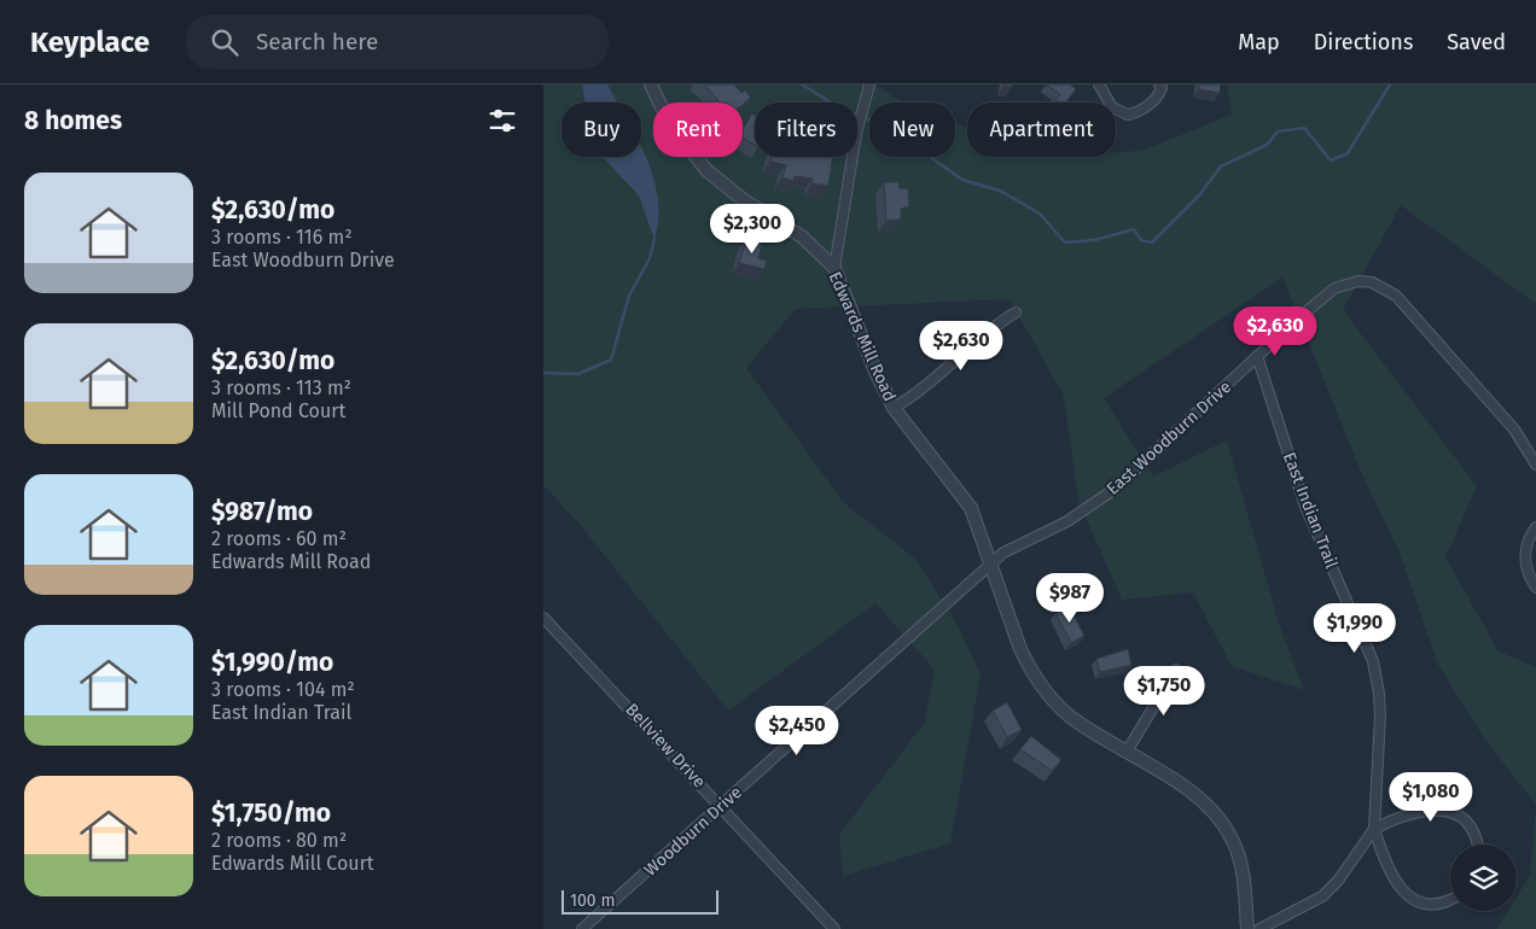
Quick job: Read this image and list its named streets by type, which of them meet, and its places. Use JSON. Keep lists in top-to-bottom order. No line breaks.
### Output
{"streets":{"street":["Edwards Mill Road","East Woodburn Drive","East Indian Trail","Bellview Drive","Woodburn Drive"]},"crossings":[["Edwards Mill Road","East Woodburn Drive"],["Edwards Mill Road","Woodburn Drive"],["East Woodburn Drive","East Indian Trail"],["East Woodburn Drive","Woodburn Drive"],["Bellview Drive","Woodburn Drive"]],"scale_bar":"100 m","page":{"header":"Keyplace","search":"Search here","nav":["Map","Directions","Saved"],"heading":"8 homes","chip":["Buy","Rent","Filters","New","Apartment"],"list":[{"name":"$2,630/mo","note":"3 rooms · 116 m² · East Woodburn Drive"},{"name":"$2,630/mo","note":"3 rooms · 113 m² · Mill Pond Court"},{"name":"$987/mo","note":"2 rooms · 60 m² · Edwards Mill Road"},{"name":"$1,990/mo","note":"3 rooms · 104 m² · East Indian Trail"},{"name":"$1,750/mo","note":"2 rooms · 80 m² · Edwards Mill Court"}],"price":["$2,300","$2,630","$2,630","$987","$1,990","$1,750","$2,450","$1,080"],"scale":"100 m"}}
